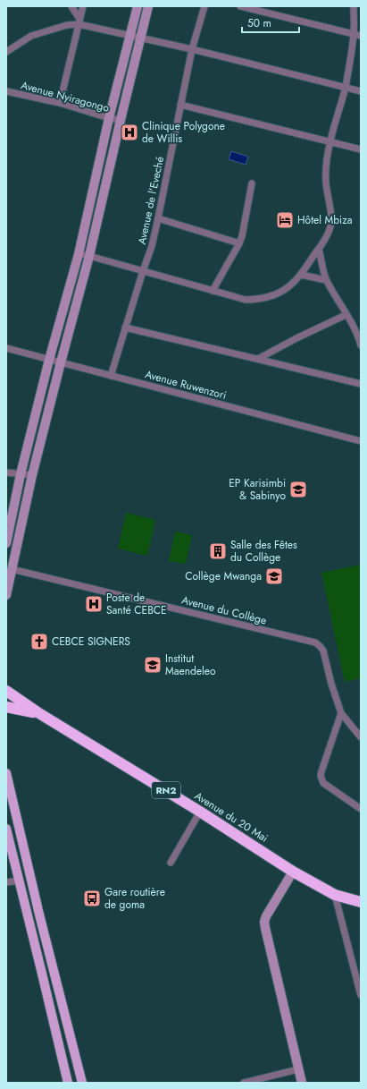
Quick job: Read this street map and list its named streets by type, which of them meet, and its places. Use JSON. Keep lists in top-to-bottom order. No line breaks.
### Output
{"streets":{"highway":["RN2","Avenue du 20 Mai"],"street":["Avenue Nyiragongo","Avenue de l'Eveché","Avenue Ruwenzori","Avenue du Collège"]},"crossings":[["Avenue de l'Eveché","Avenue Ruwenzori"],["RN2","Avenue du 20 Mai"]],"places":{"hospital":["Clinique Polygone de Willis","Poste de Santé CEBCE"],"hotel":["Hôtel Mbiza"],"school or university":["EP Karisimbi & Sabinyo","Collège Mwanga","Institut Maendeleo"],"building":["Salle des Fêtes du Collège"],"church":["CEBCE SIGNERS"],"bus stop":["Gare routière de goma"]},"scale_bar":"50 m"}
